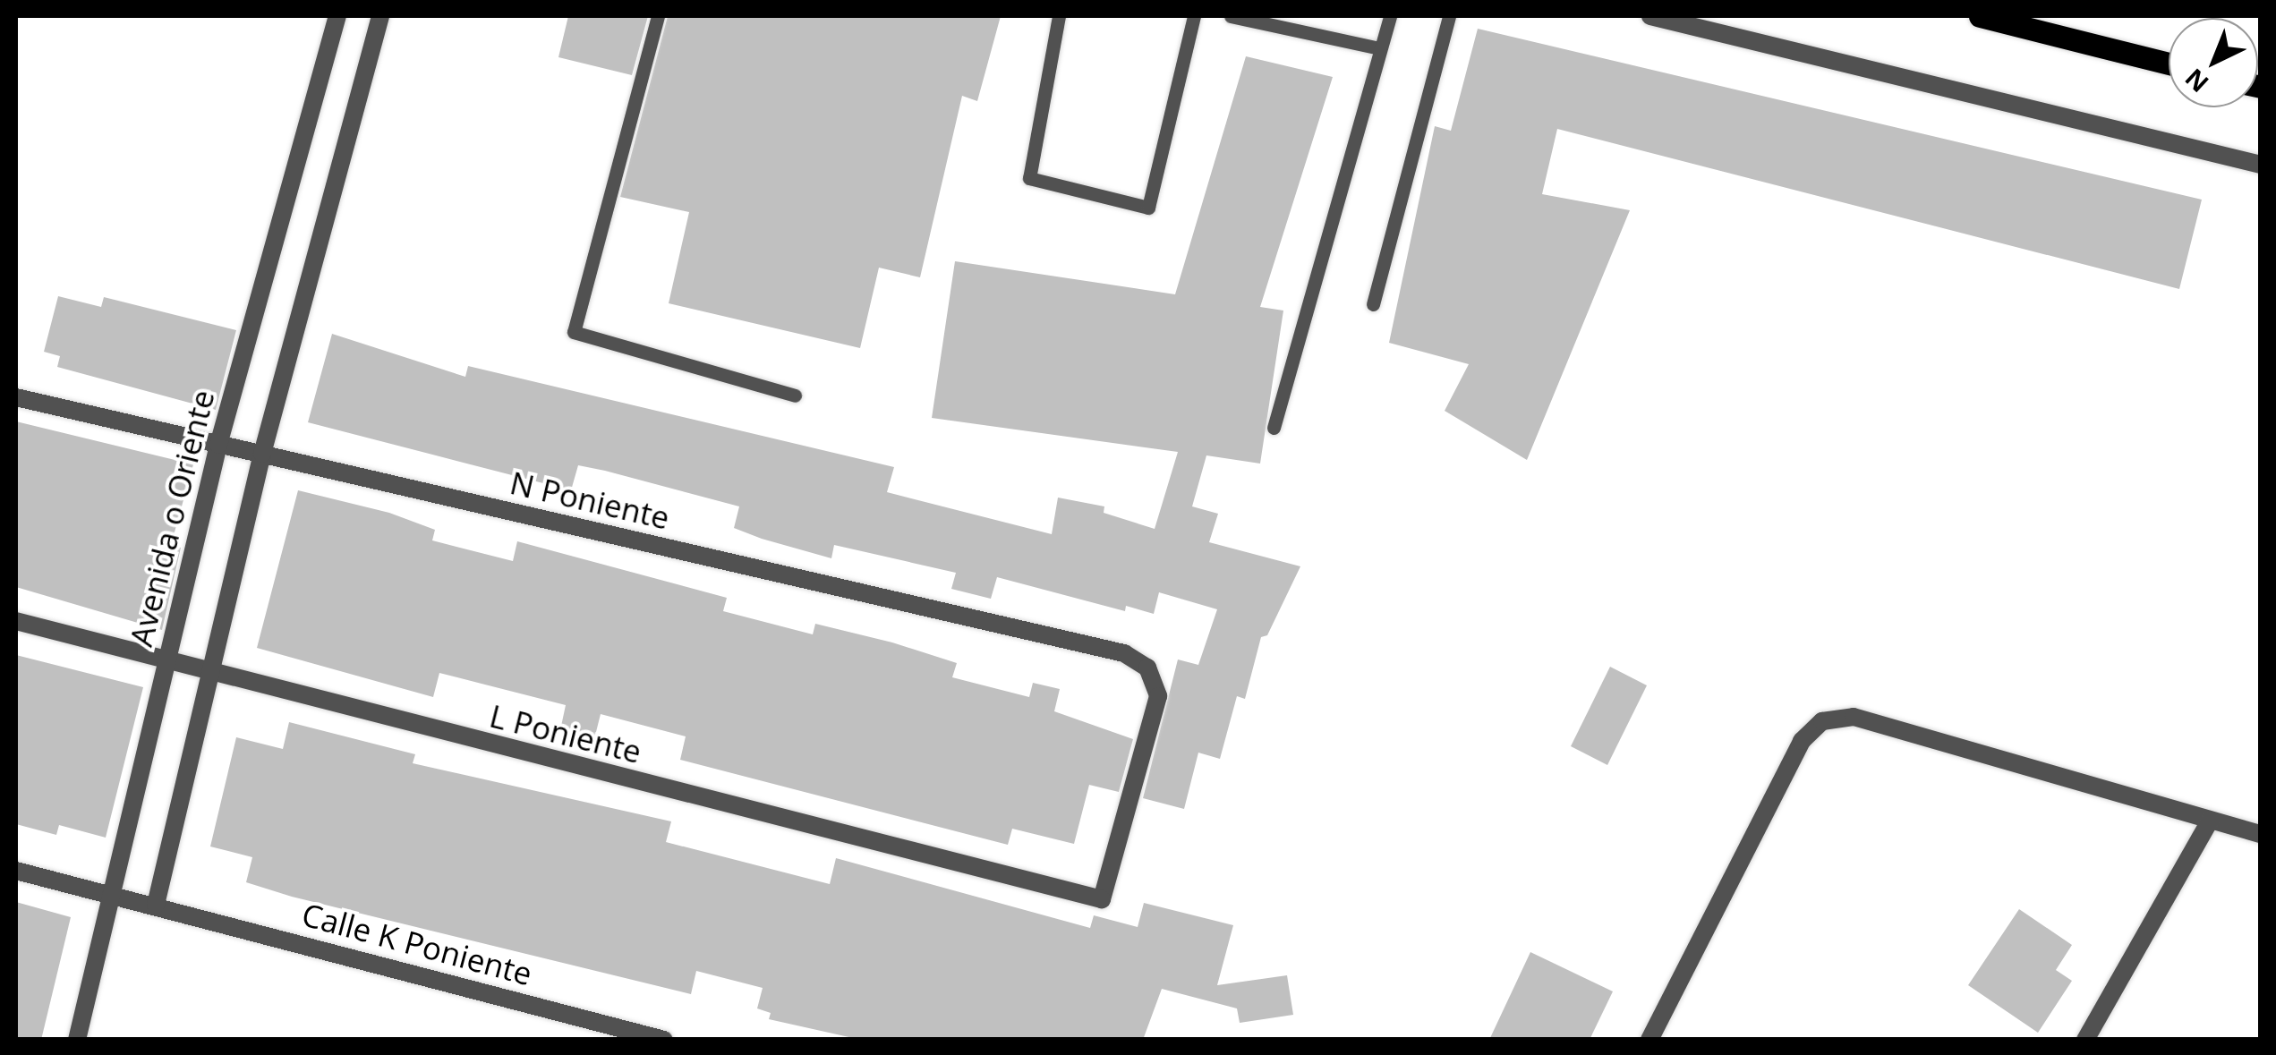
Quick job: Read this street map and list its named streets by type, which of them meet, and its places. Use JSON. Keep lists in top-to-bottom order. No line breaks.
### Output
{"streets":{"street":["N Poniente","Avenida o Oriente","L Poniente","Calle K Poniente"]},"crossings":[["N Poniente","Avenida o Oriente"],["N Poniente","L Poniente"],["Avenida o Oriente","L Poniente"],["Avenida o Oriente","Calle K Poniente"]],"north":"bottom left"}
